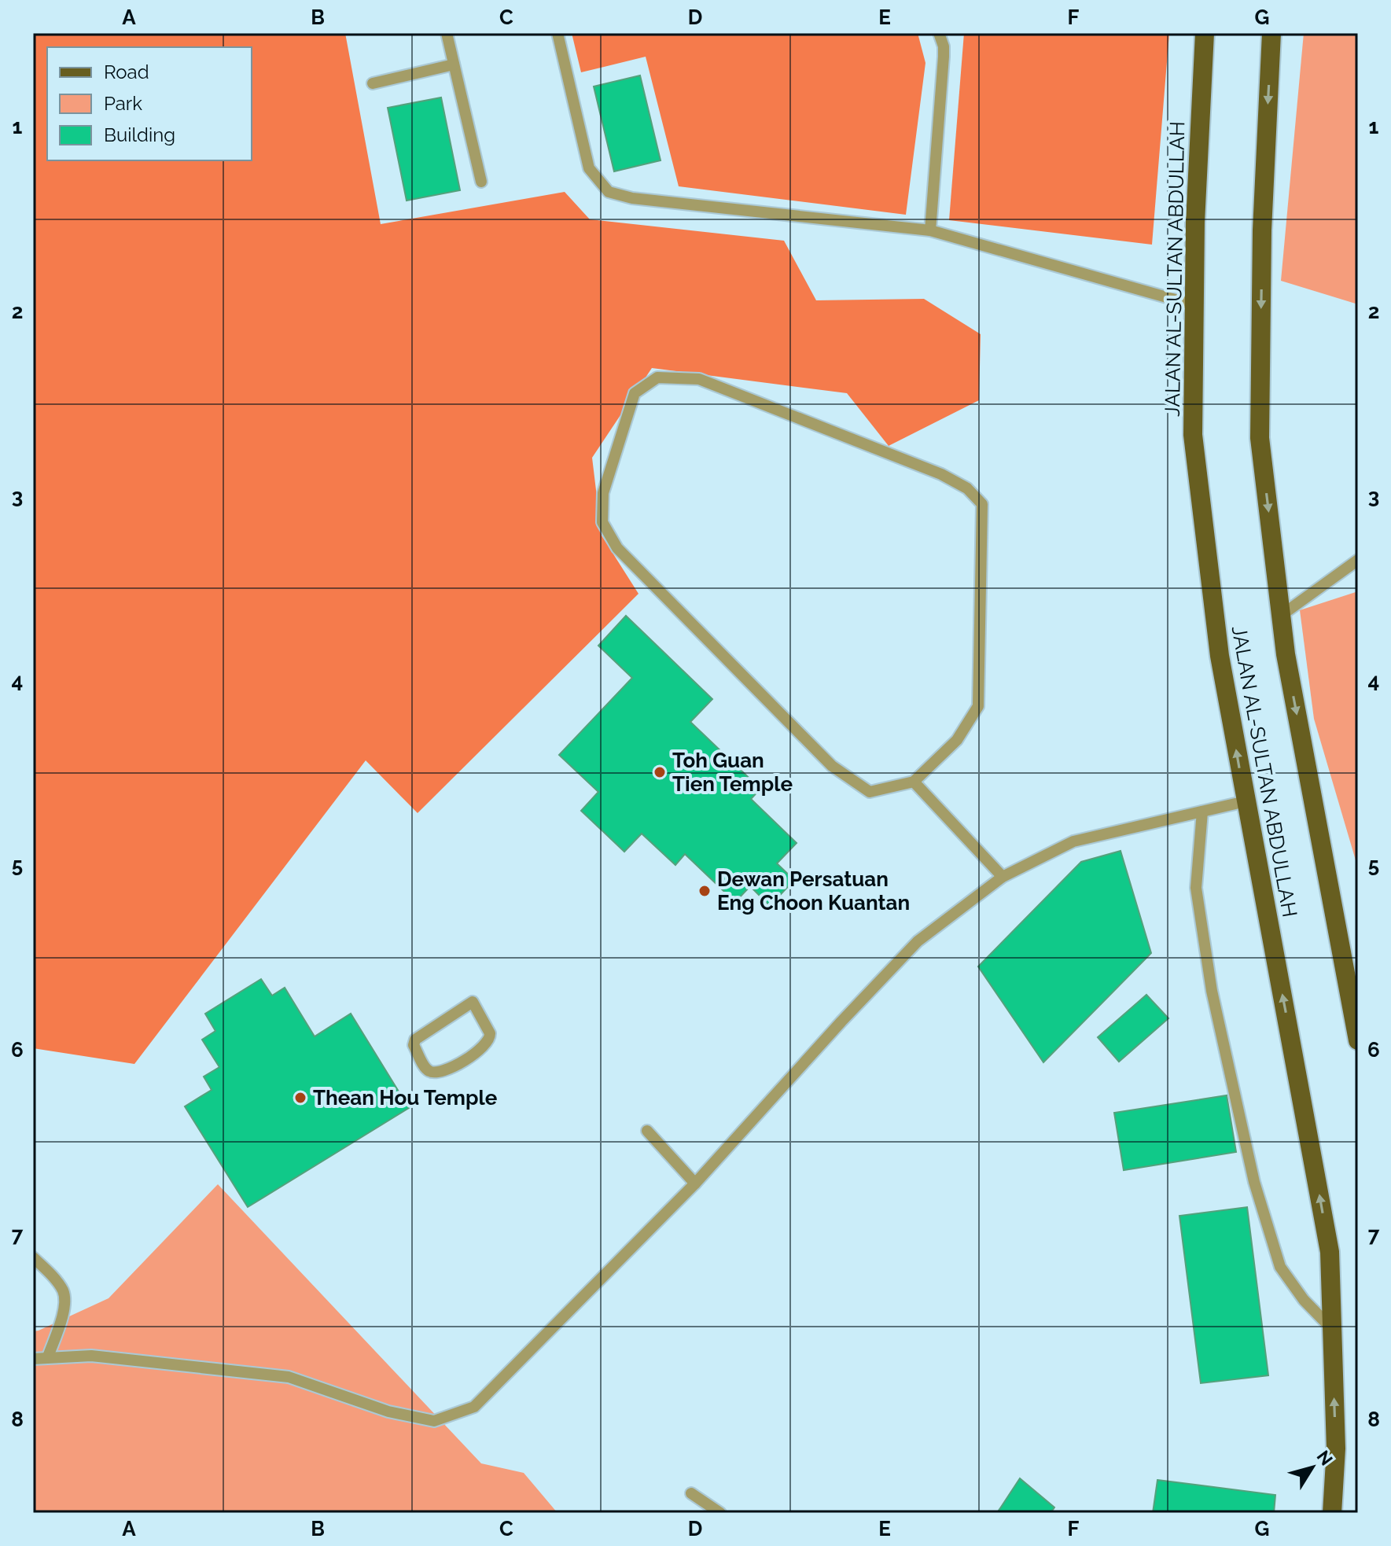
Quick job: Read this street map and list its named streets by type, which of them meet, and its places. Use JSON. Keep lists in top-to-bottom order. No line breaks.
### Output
{"streets":{"main road":["JALAN AL-SULTAN ABDULLAH"]},"places":["Toh Guan Tien Temple","Dewan Persatuan Eng Choon Kuantan","Thean Hou Temple"],"legend":["Road","Park","Building"],"north":"top right","grid":{"columns":["A","B","C","D","E","F","G"],"rows":["1","2","3","4","5","6","7","8"]}}
